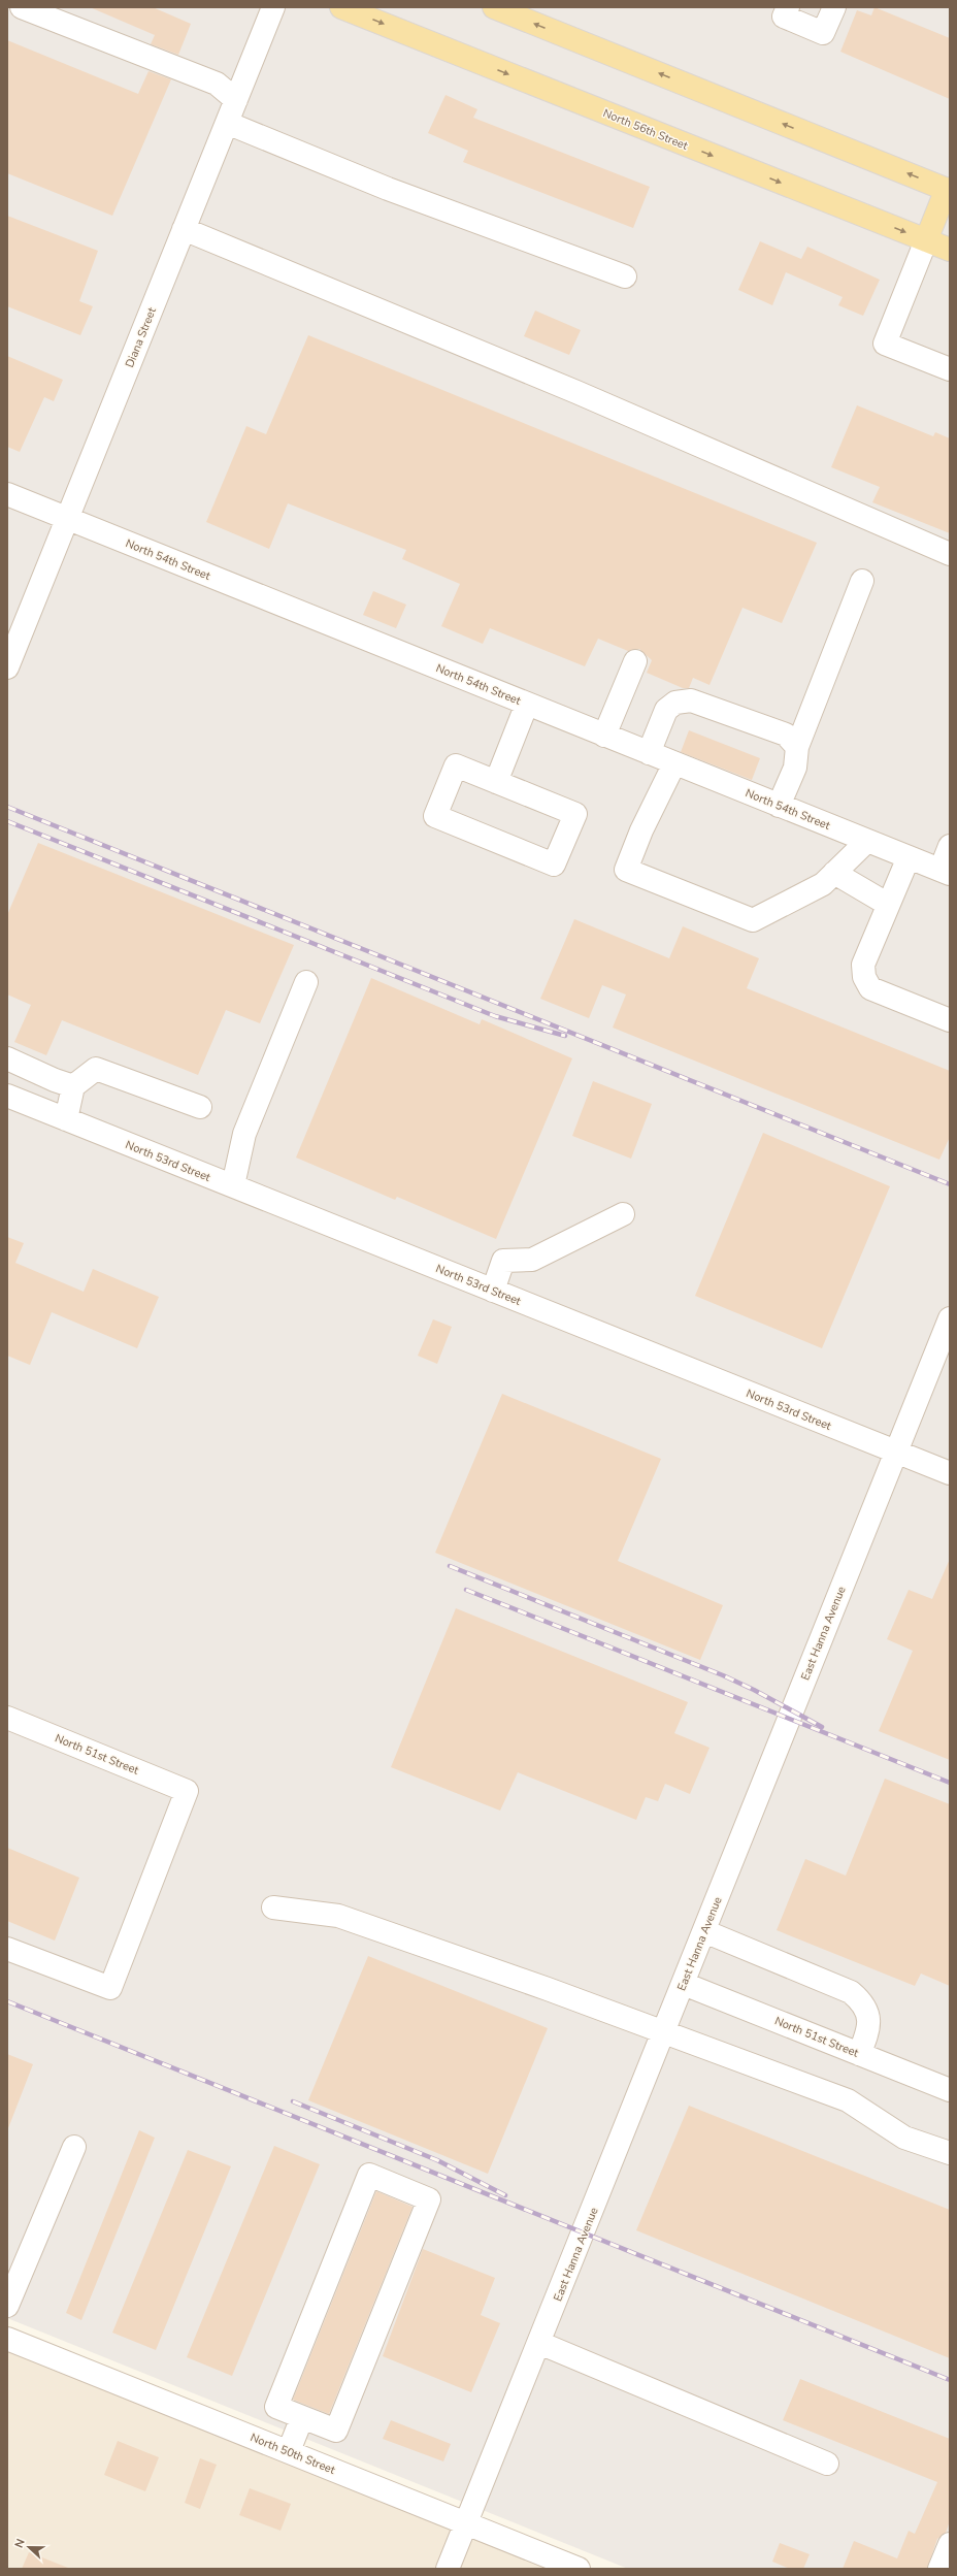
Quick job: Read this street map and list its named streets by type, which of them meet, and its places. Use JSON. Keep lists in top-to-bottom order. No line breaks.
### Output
{"streets":{"main road":["North 56th Street"],"street":["Diana Street","North 54th Street","North 53rd Street","East Hanna Avenue","North 51st Street","North 50th Street"]},"crossings":[["Diana Street","North 54th Street"],["North 53rd Street","East Hanna Avenue"],["East Hanna Avenue","North 51st Street"],["East Hanna Avenue","North 50th Street"]],"north":"left"}
